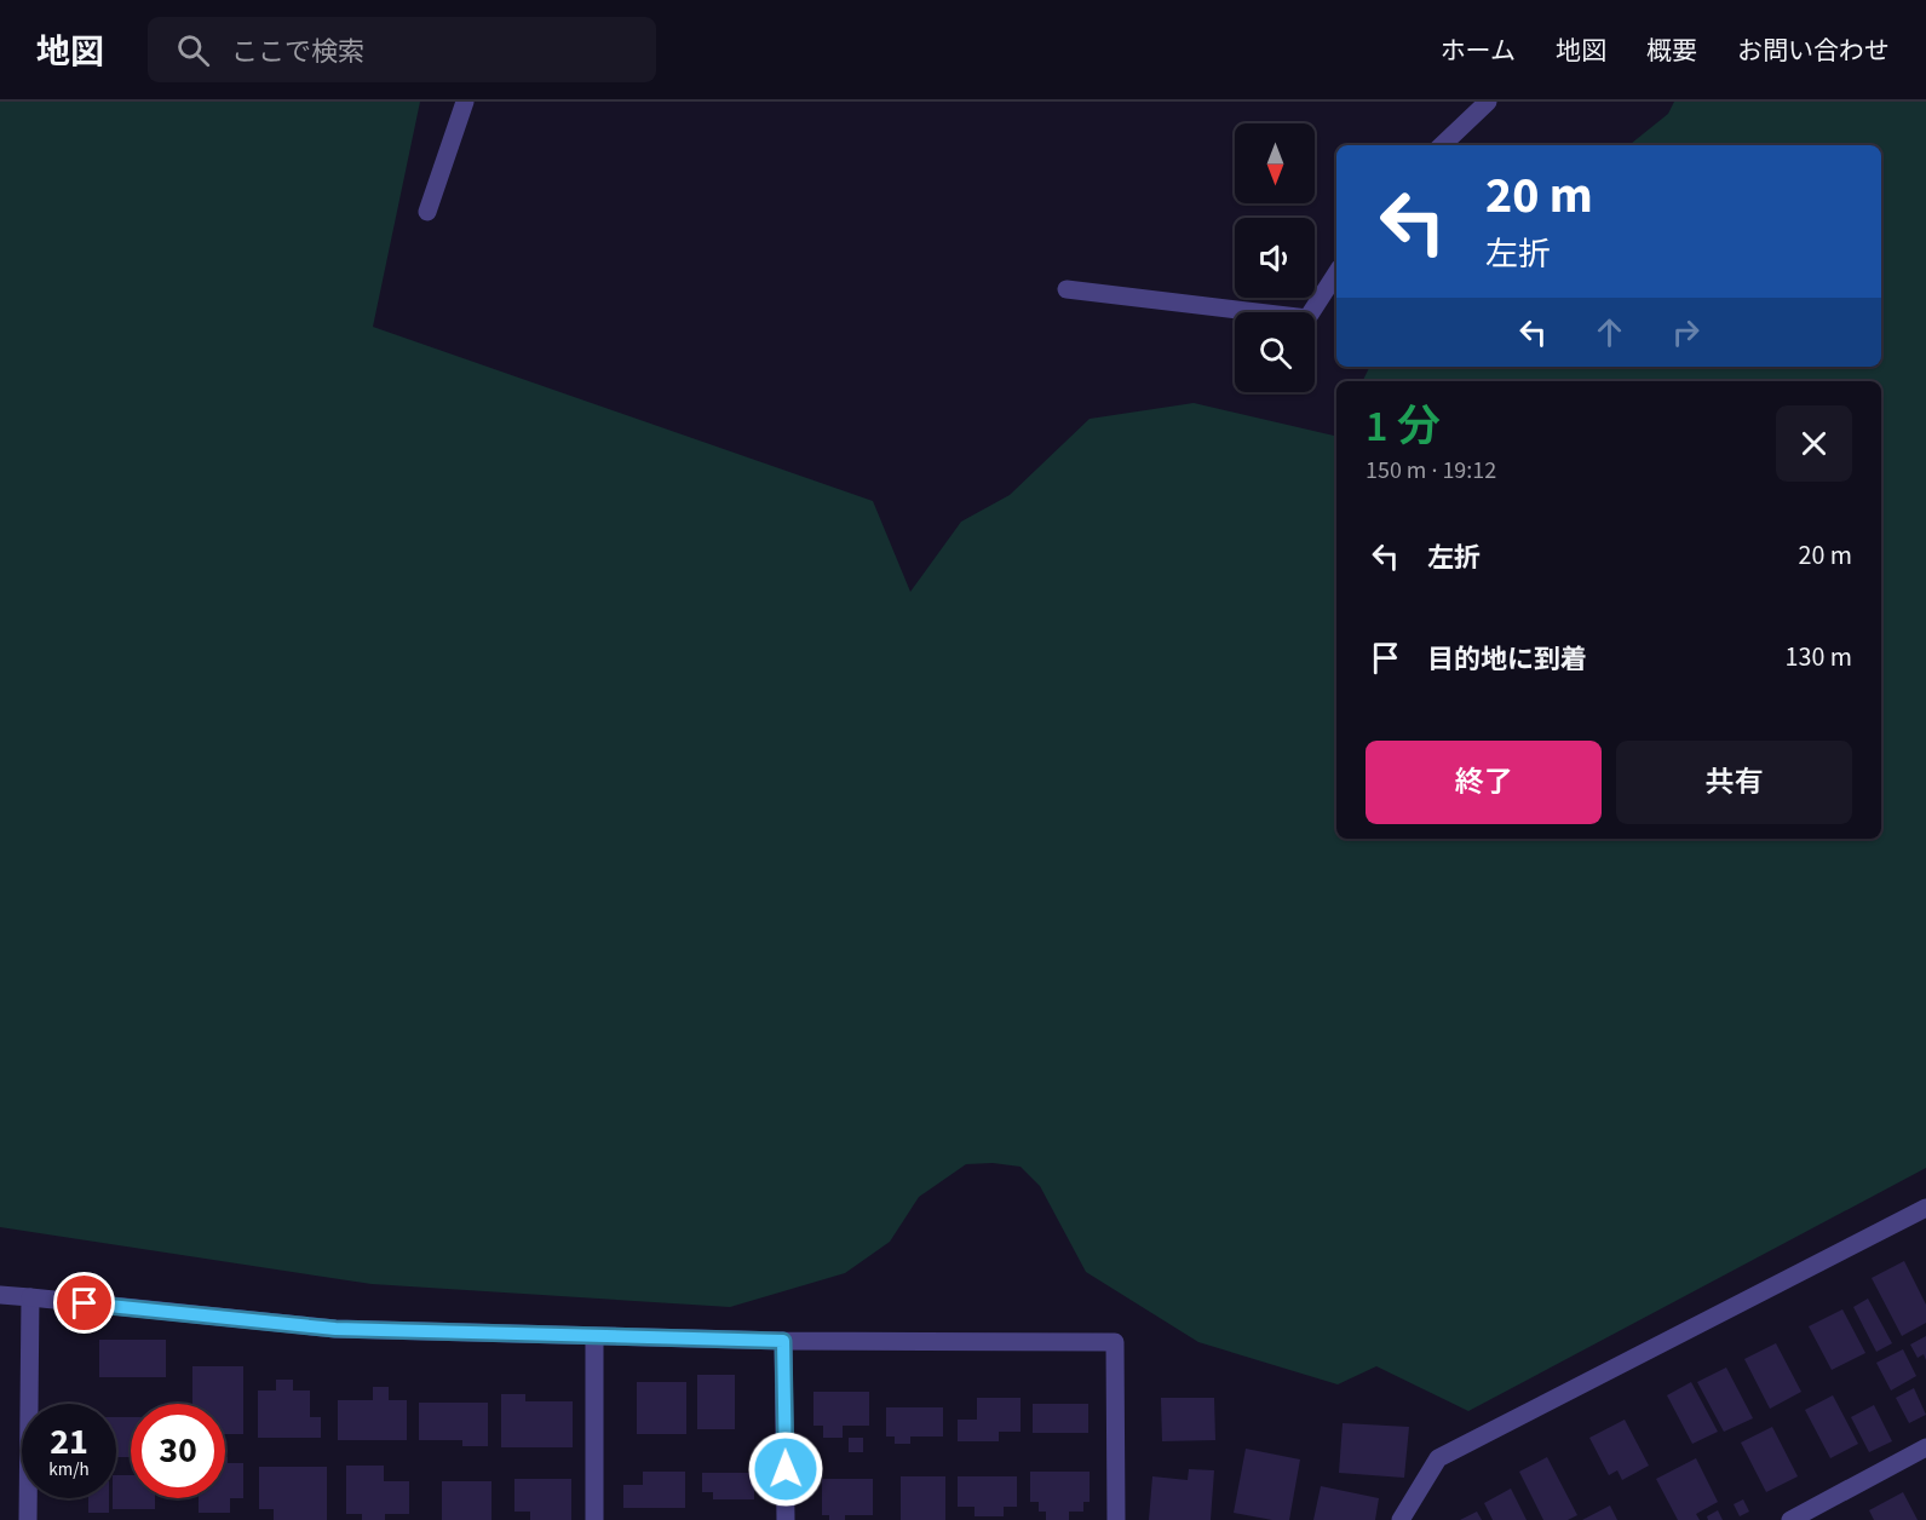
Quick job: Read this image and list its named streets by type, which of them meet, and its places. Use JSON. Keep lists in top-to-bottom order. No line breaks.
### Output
{"north":"bottom","page":{"header":"地図","search":"ここで検索","nav":["ホーム","地図","概要","お問い合わせ"],"turn":["20 m","左折"],"heading":["1 分","150 m · 19:12"],"list":[{"name":"左折","value":"20 m"},{"name":"目的地に到着","value":"130 m"}],"buttons":["終了","共有"],"speed":"21 km/h","limit":"30"}}
